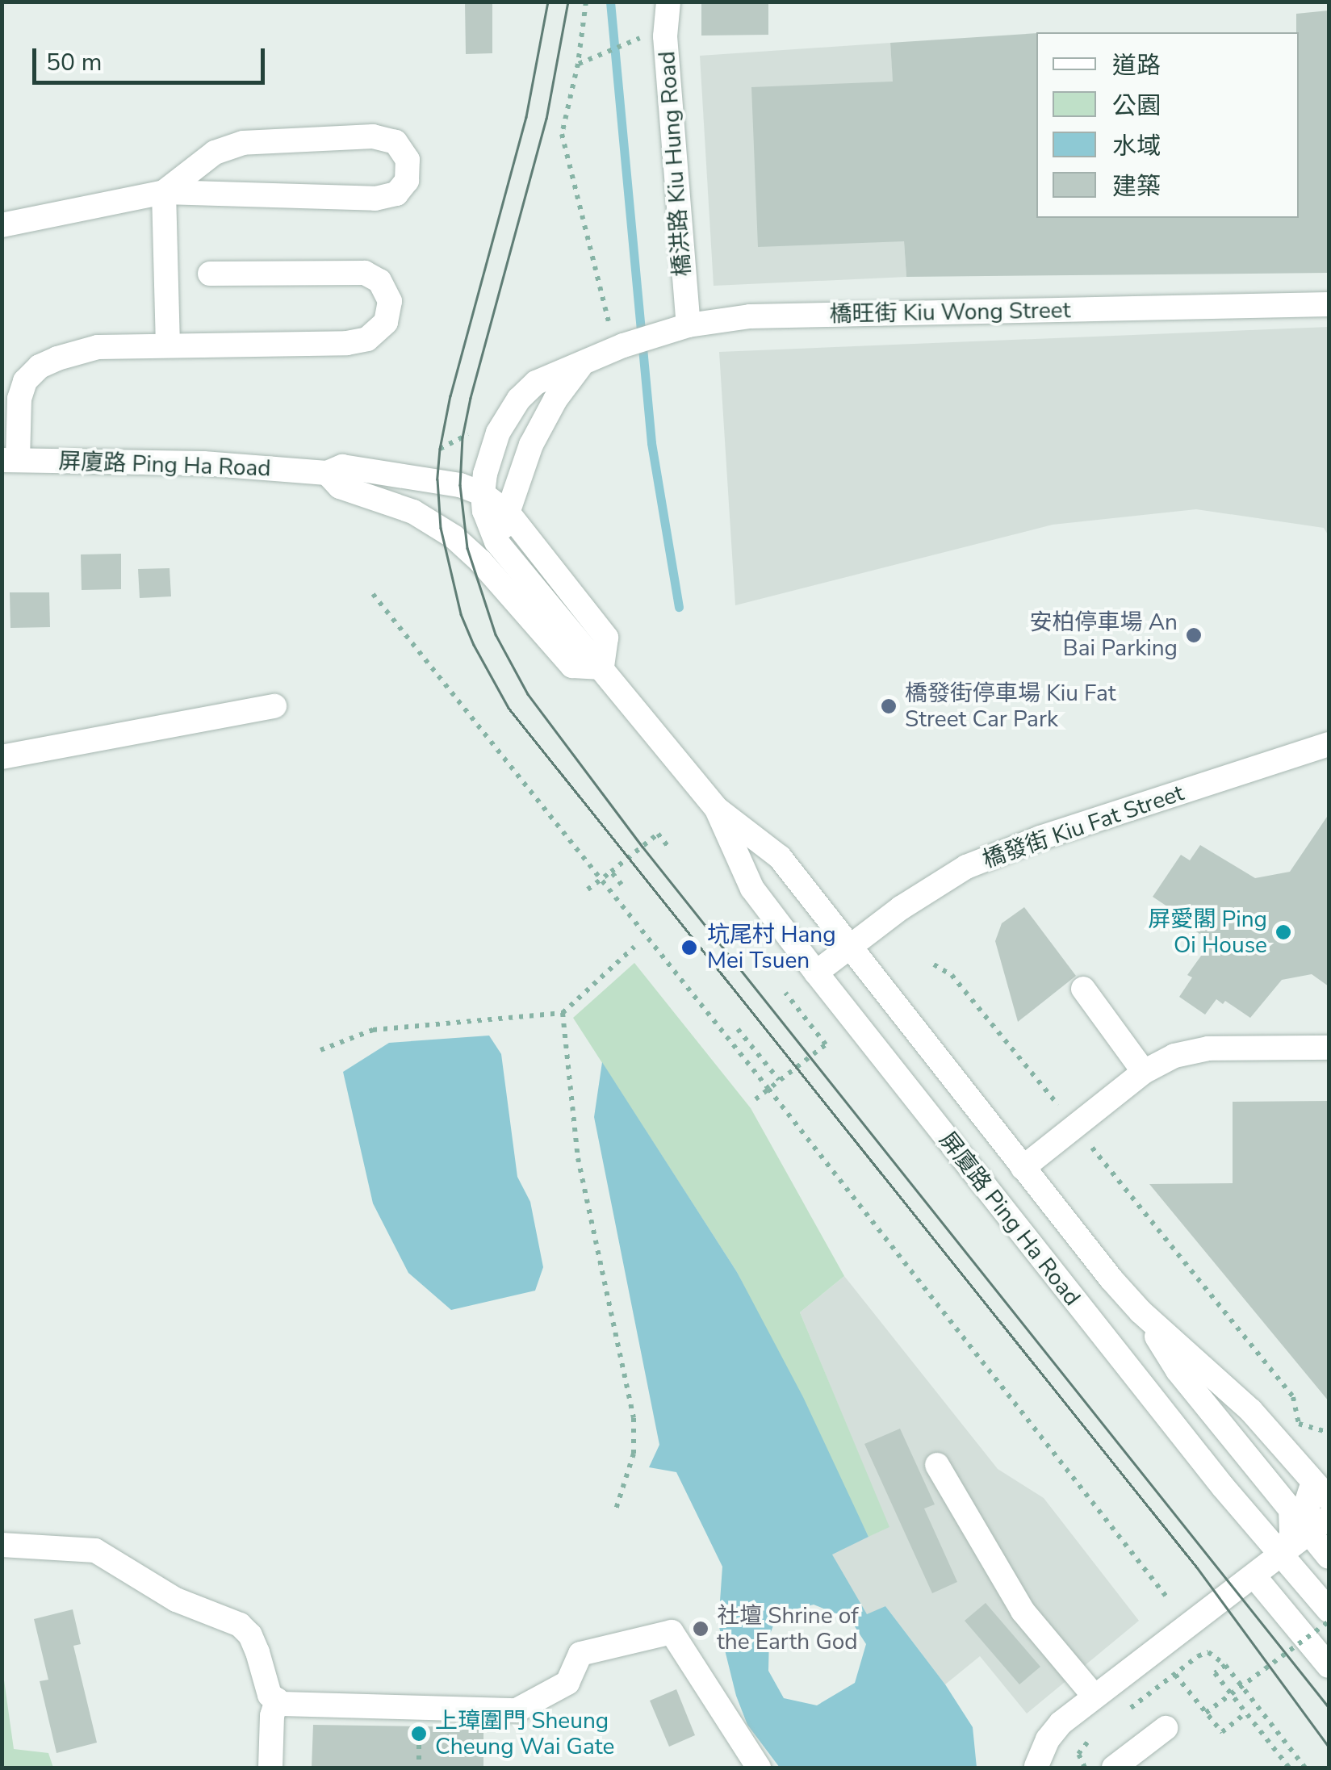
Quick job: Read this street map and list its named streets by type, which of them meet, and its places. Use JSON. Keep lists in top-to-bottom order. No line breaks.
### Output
{"streets":{"street":["橋洪路 Kiu Hung Road","橋旺街 Kiu Wong Street","屏廈路 Ping Ha Road","橋發街 Kiu Fat Street"]},"crossings":[["橋洪路 Kiu Hung Road","橋旺街 Kiu Wong Street"],["橋旺街 Kiu Wong Street","屏廈路 Ping Ha Road"],["屏廈路 Ping Ha Road","橋發街 Kiu Fat Street"]],"places":["安柏停車場 An Bai Parking","橋發街停車場 Kiu Fat Street Car Park","屏愛閣 Ping Oi House","坑尾村 Hang Mei Tsuen","社壇 Shrine of the Earth God","上璋圍門 Sheung Cheung Wai Gate"],"legend":["道路","公園","水域","建築"],"scale_bar":"50 m"}
